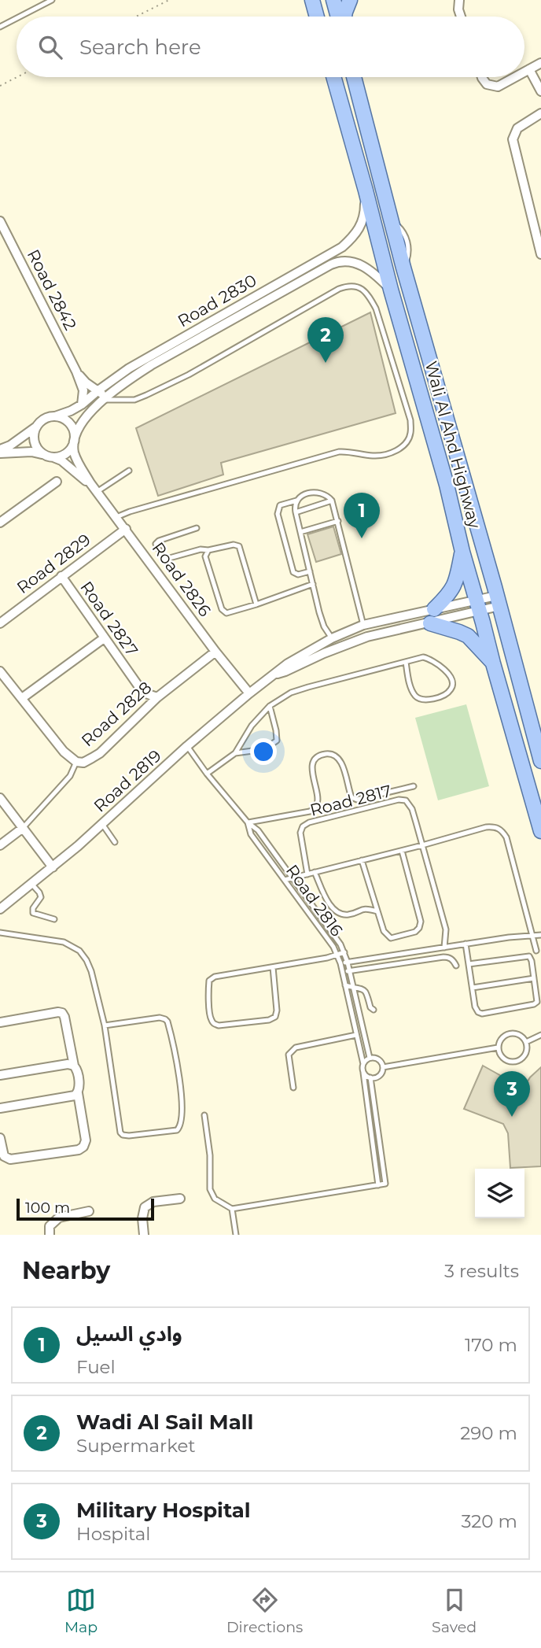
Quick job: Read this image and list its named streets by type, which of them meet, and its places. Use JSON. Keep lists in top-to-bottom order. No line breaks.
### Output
{"streets":{"main road":["Wali Al Ahd Highway"],"street":["Road 2842","Road 2830","Road 2829","Road 2826","Road 2827","Road 2828","Road 2819"],"lane":["Road 2817","Road 2816"]},"crossings":[["Road 2842","Road 2830"],["Road 2830","Wali Al Ahd Highway"],["Road 2830","Road 2826"],["Wali Al Ahd Highway","Road 2819"],["Road 2829","Road 2826"],["Road 2829","Road 2827"],["Road 2826","Road 2828"],["Road 2826","Road 2819"],["Road 2827","Road 2828"],["Road 2819","Road 2816"]],"scale_bar":"100 m","page":{"search":"Search here","pins":["2","1","3"],"scale":"100 m","heading":["Nearby","3 results"],"list":[{"mark":"1","name":"وادي السيل","note":"Fuel","value":"170 m"},{"mark":"2","name":"Wadi Al Sail Mall","note":"Supermarket","value":"290 m"},{"mark":"3","name":"Military Hospital","note":"Hospital","value":"320 m"}],"nav":["Map","Directions","Saved"]}}
